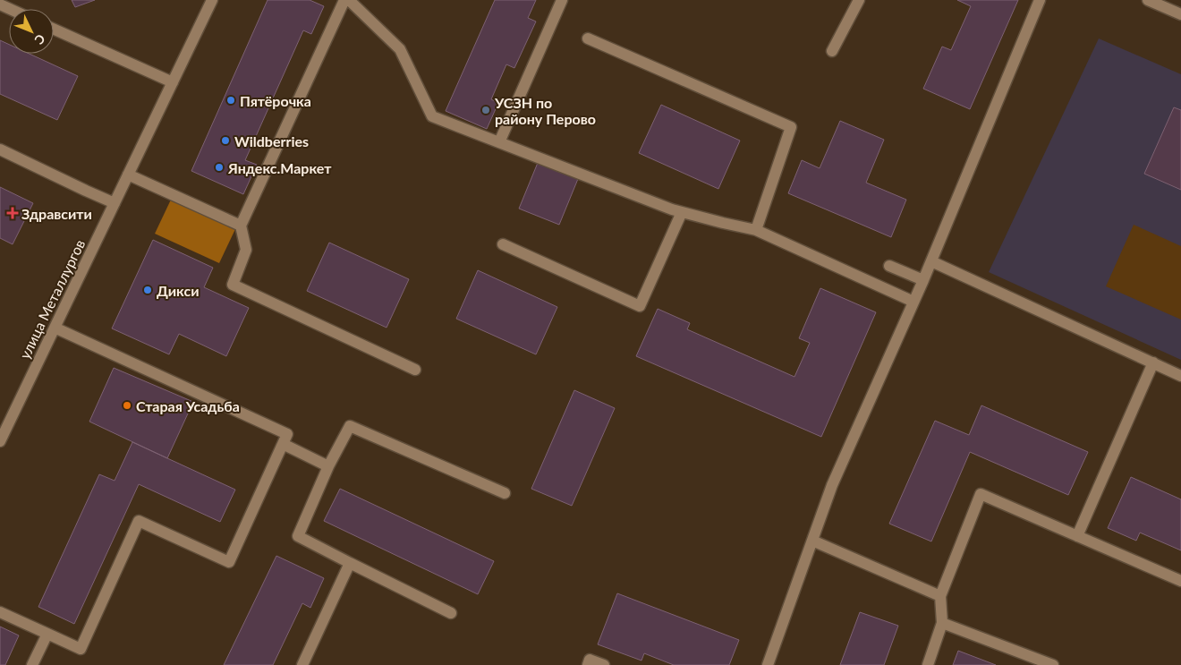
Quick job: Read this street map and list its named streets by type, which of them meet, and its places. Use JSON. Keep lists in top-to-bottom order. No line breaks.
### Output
{"streets":{"street":["улица Металлургов"]},"places":{"other":["Пятёрочка","УСЗН по району Перово","Wildberries","Яндекс.Маркет","Дикси","Старая Усадьба"],"health":["Здравсити"]},"north":"bottom right"}
